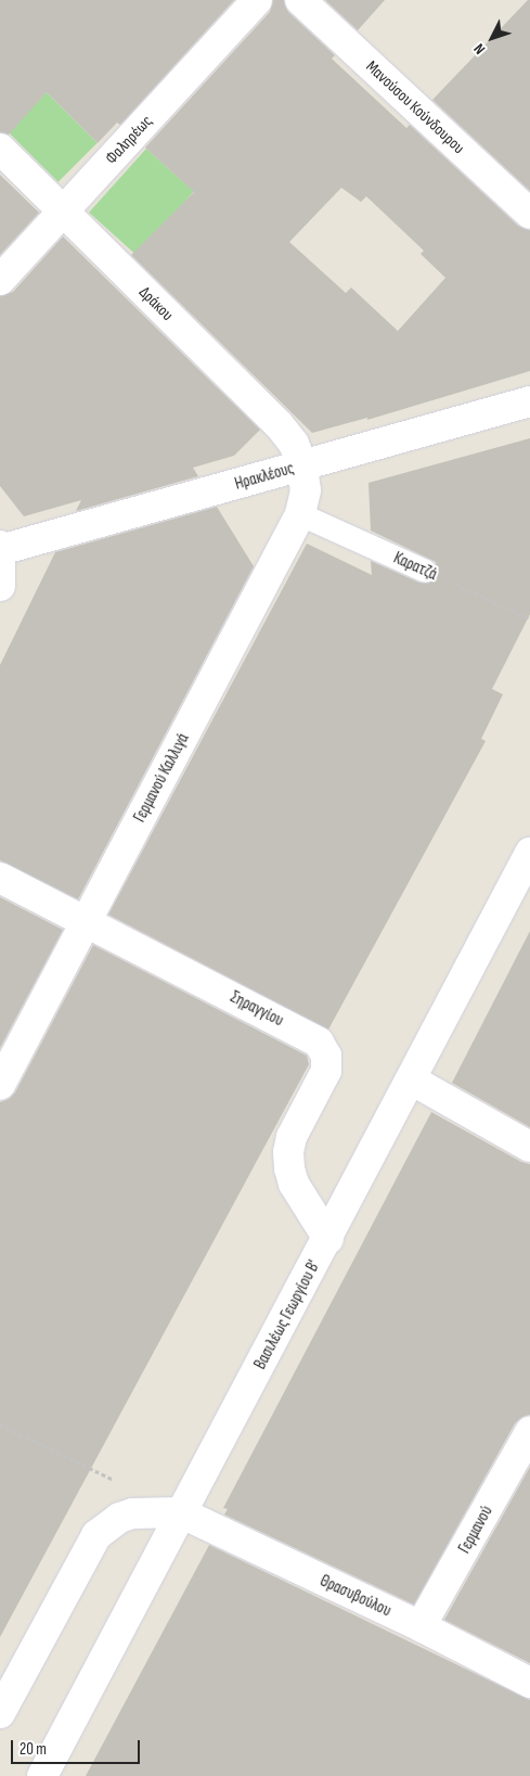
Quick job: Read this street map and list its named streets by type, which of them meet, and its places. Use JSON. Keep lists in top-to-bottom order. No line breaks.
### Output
{"streets":{"street":["Μανούσου Κούνδουρου","Φαληρέως","Δράκου","Ηρακλέους","Γερμανού Καλλιγά","Σηραγγίου","Βασιλέως Γεωργίου Β'","Γερμανού","Θρασυβούλου"],"lane":["Καρατζά"]},"crossings":[["Φαληρέως","Δράκου"],["Δράκου","Ηρακλέους"],["Δράκου","Γερμανού Καλλιγά"],["Ηρακλέους","Γερμανού Καλλιγά"],["Καρατζά","Γερμανού Καλλιγά"],["Γερμανού Καλλιγά","Σηραγγίου"],["Σηραγγίου","Βασιλέως Γεωργίου Β'"],["Βασιλέως Γεωργίου Β'","Θρασυβούλου"],["Γερμανού","Θρασυβούλου"]],"scale_bar":"20 m","north":"bottom left"}
